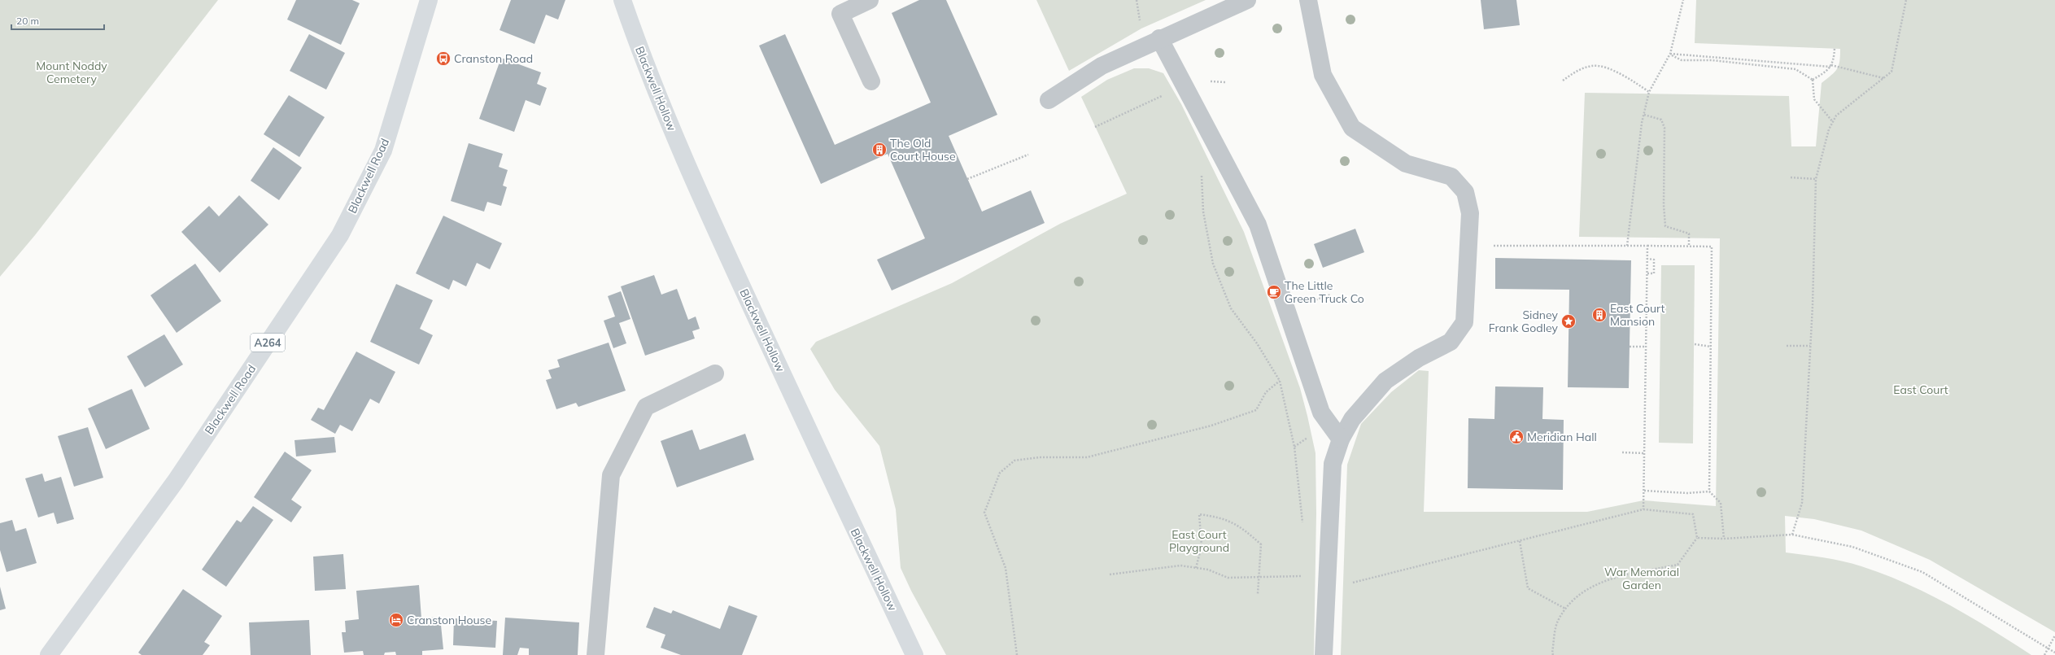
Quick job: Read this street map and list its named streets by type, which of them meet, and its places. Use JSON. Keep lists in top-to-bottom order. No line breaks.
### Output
{"streets":{"main road":["Blackwell Hollow","Blackwell Road","A264"]},"parks":["Mount Noddy Cemetery","East Court","East Court Playground","War Memorial Garden"],"places":{"bus stop":["Cranston Road"],"building":["The Old Court House","East Court Mansion"],"cafe":["The Little Green Truck Co"],"place":["Sidney Frank Godley"],"public building":["Meridian Hall"],"hotel":["Cranston House"]},"scale_bar":"20 m"}
